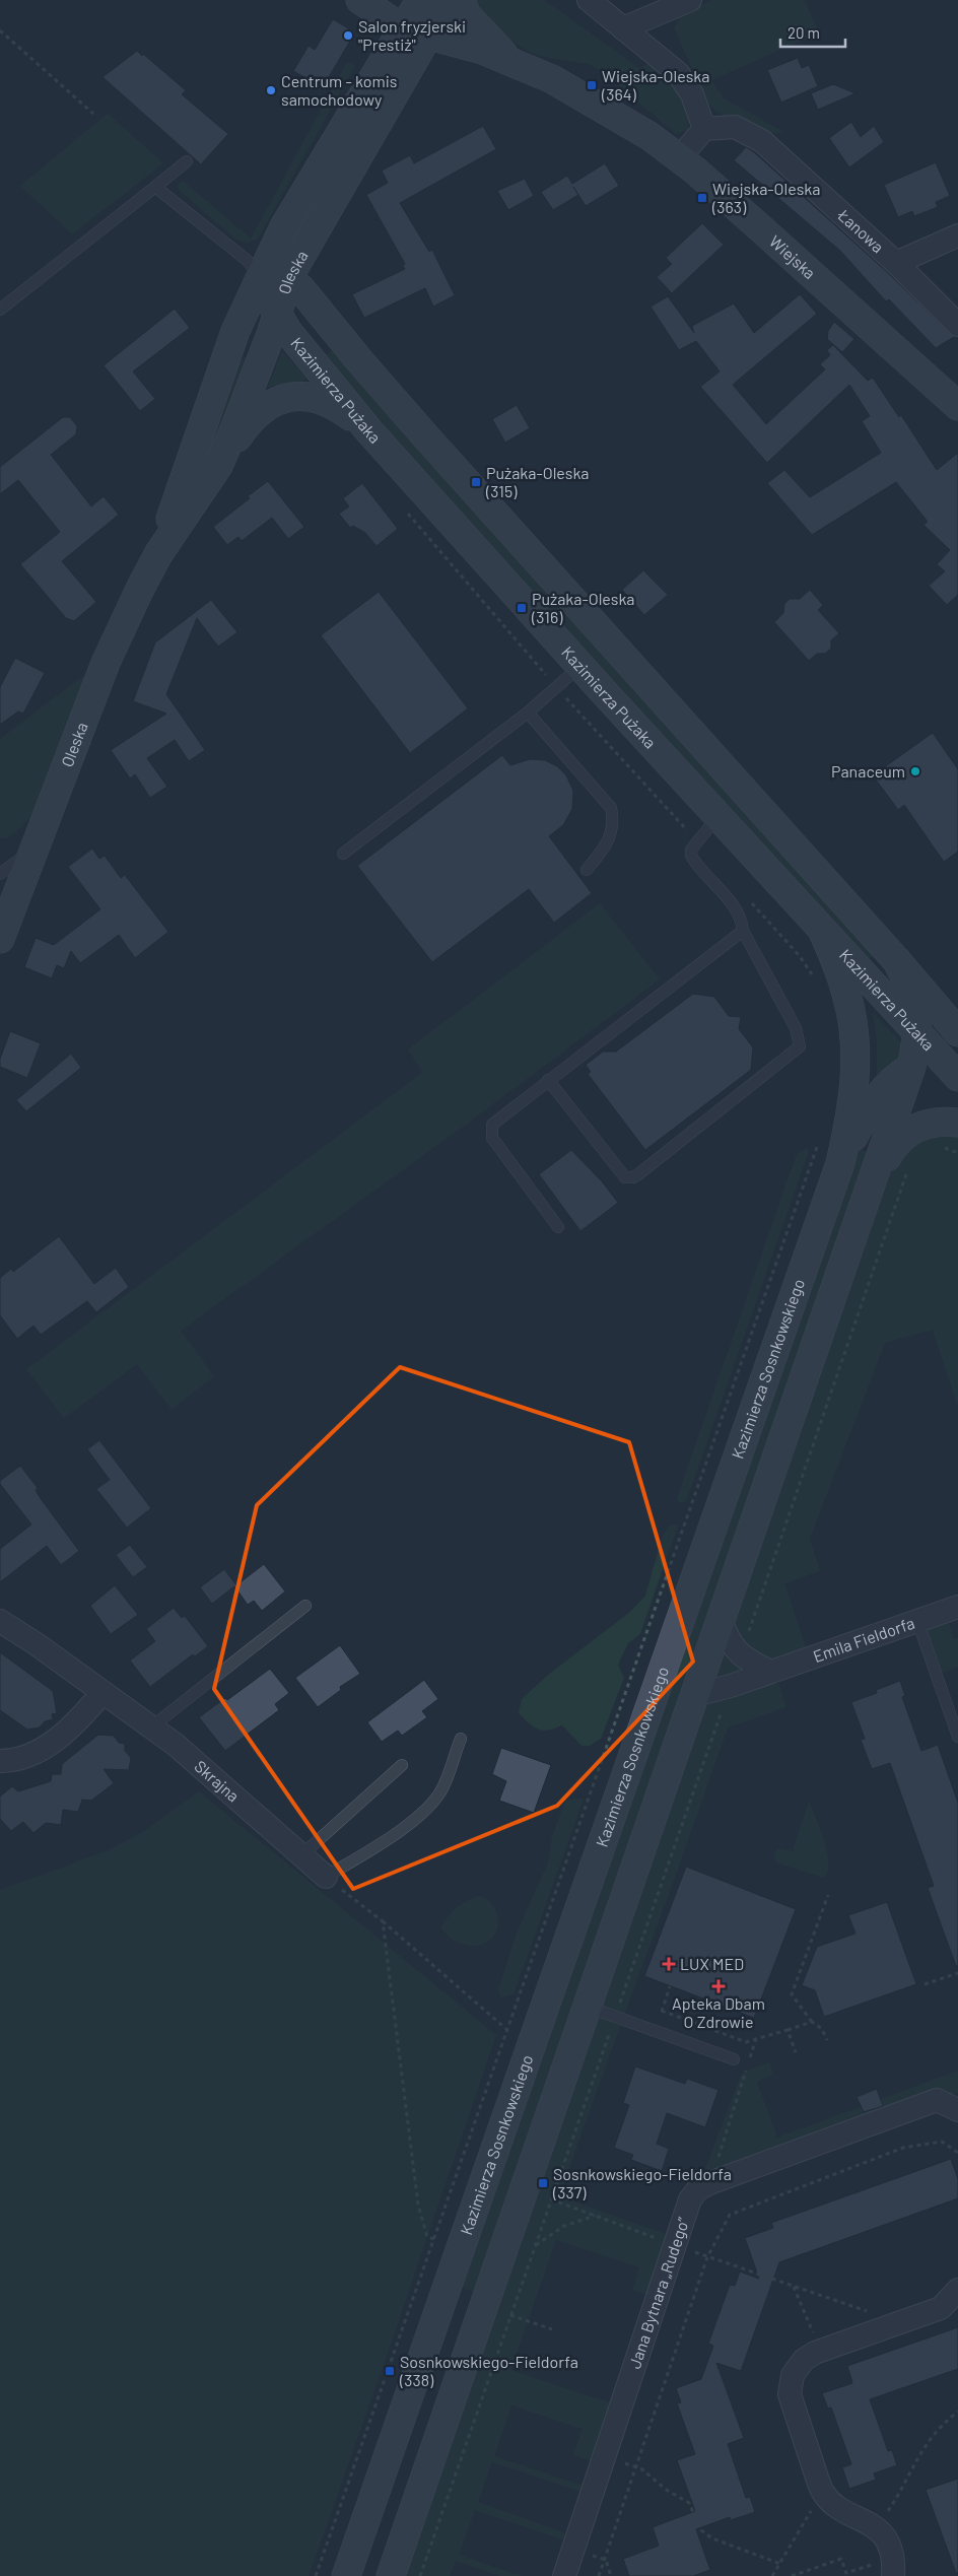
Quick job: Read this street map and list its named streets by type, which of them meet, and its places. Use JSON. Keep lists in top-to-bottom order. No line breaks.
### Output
{"streets":{"street":["Łanowa","Wiejska","Oleska","Kazimierza Pużaka","Kazimierza Sosnkowskiego","Emila Fieldorfa","Skrajna","Jana Bytnara „Rudego”"]},"crossings":[["Wiejska","Oleska"],["Oleska","Kazimierza Pużaka"],["Kazimierza Pużaka","Kazimierza Sosnkowskiego"]],"places":{"other":["Salon fryzjerski \"Prestiż\"","Centrum - komis samochodowy","Panaceum"],"transit":["Wiejska-Oleska (364)","Wiejska-Oleska (363)","Pużaka-Oleska (315)","Pużaka-Oleska (316)","Sosnkowskiego-Fieldorfa (337)","Sosnkowskiego-Fieldorfa (338)"],"health":["LUX MED","Apteka Dbam O Zdrowie"]},"scale_bar":"20 m"}
